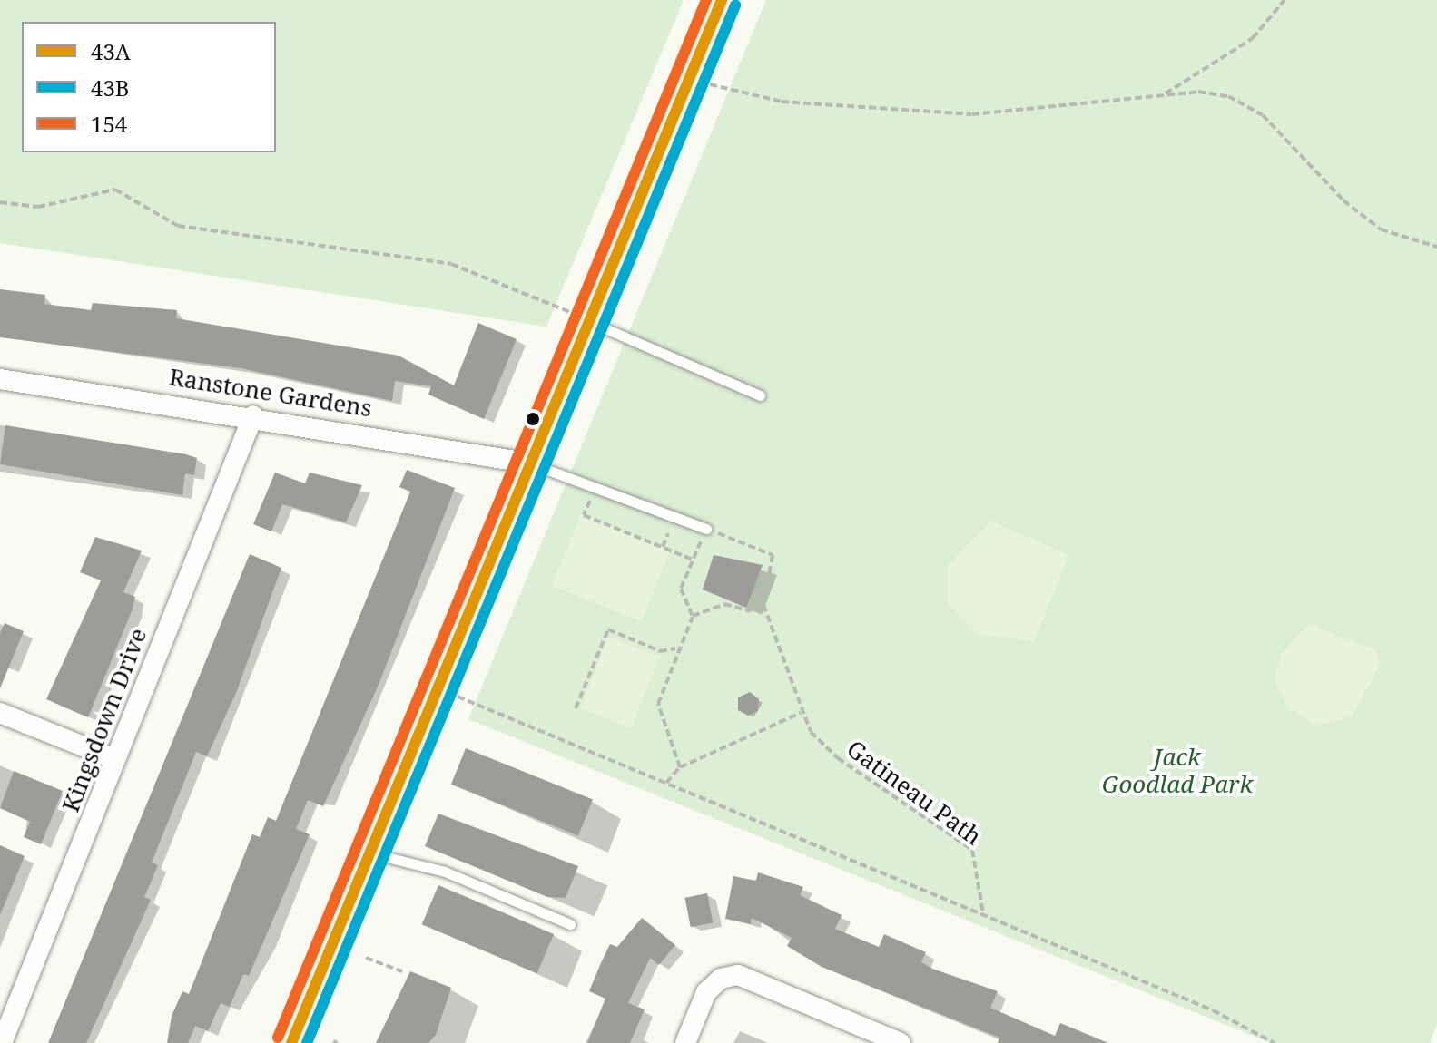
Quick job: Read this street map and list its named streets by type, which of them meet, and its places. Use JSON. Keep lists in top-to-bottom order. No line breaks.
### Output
{"streets":{"street":["Ranstone Gardens","Kingsdown Drive"],"path":["Gatineau Path"]},"crossings":[["Ranstone Gardens","Kingsdown Drive"]],"parks":["Jack Goodlad Park"],"lines":["transit line 43A","transit line 154","transit line 43B"],"legend":["43A","43B","154"]}
